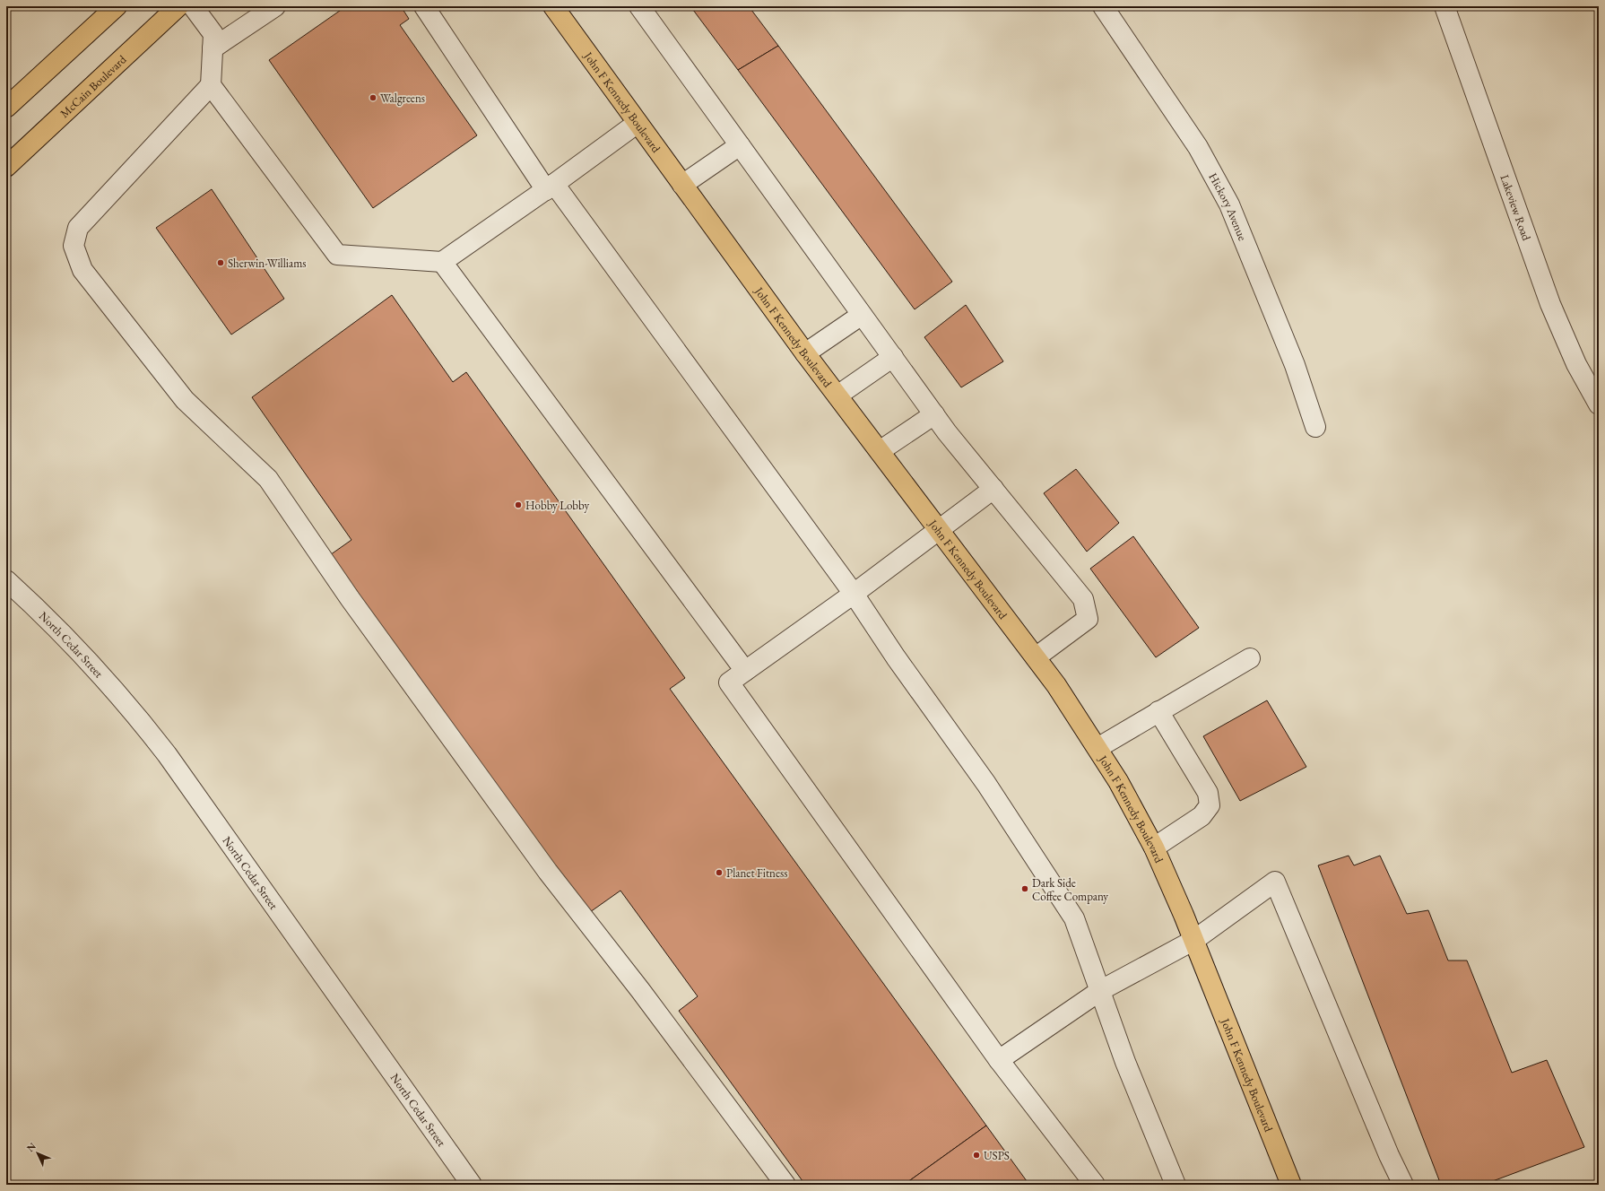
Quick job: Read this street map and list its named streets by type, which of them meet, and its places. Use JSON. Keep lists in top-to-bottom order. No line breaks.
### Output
{"streets":{"main road":["McCain Boulevard","John F Kennedy Boulevard"],"street":["Hickory Avenue","Lakeview Road","North Cedar Street"]},"places":["Walgreens","Sherwin-Williams","Hobby Lobby","Planet Fitness","Dark Side Coffee Company","USPS"],"north":"top left"}
